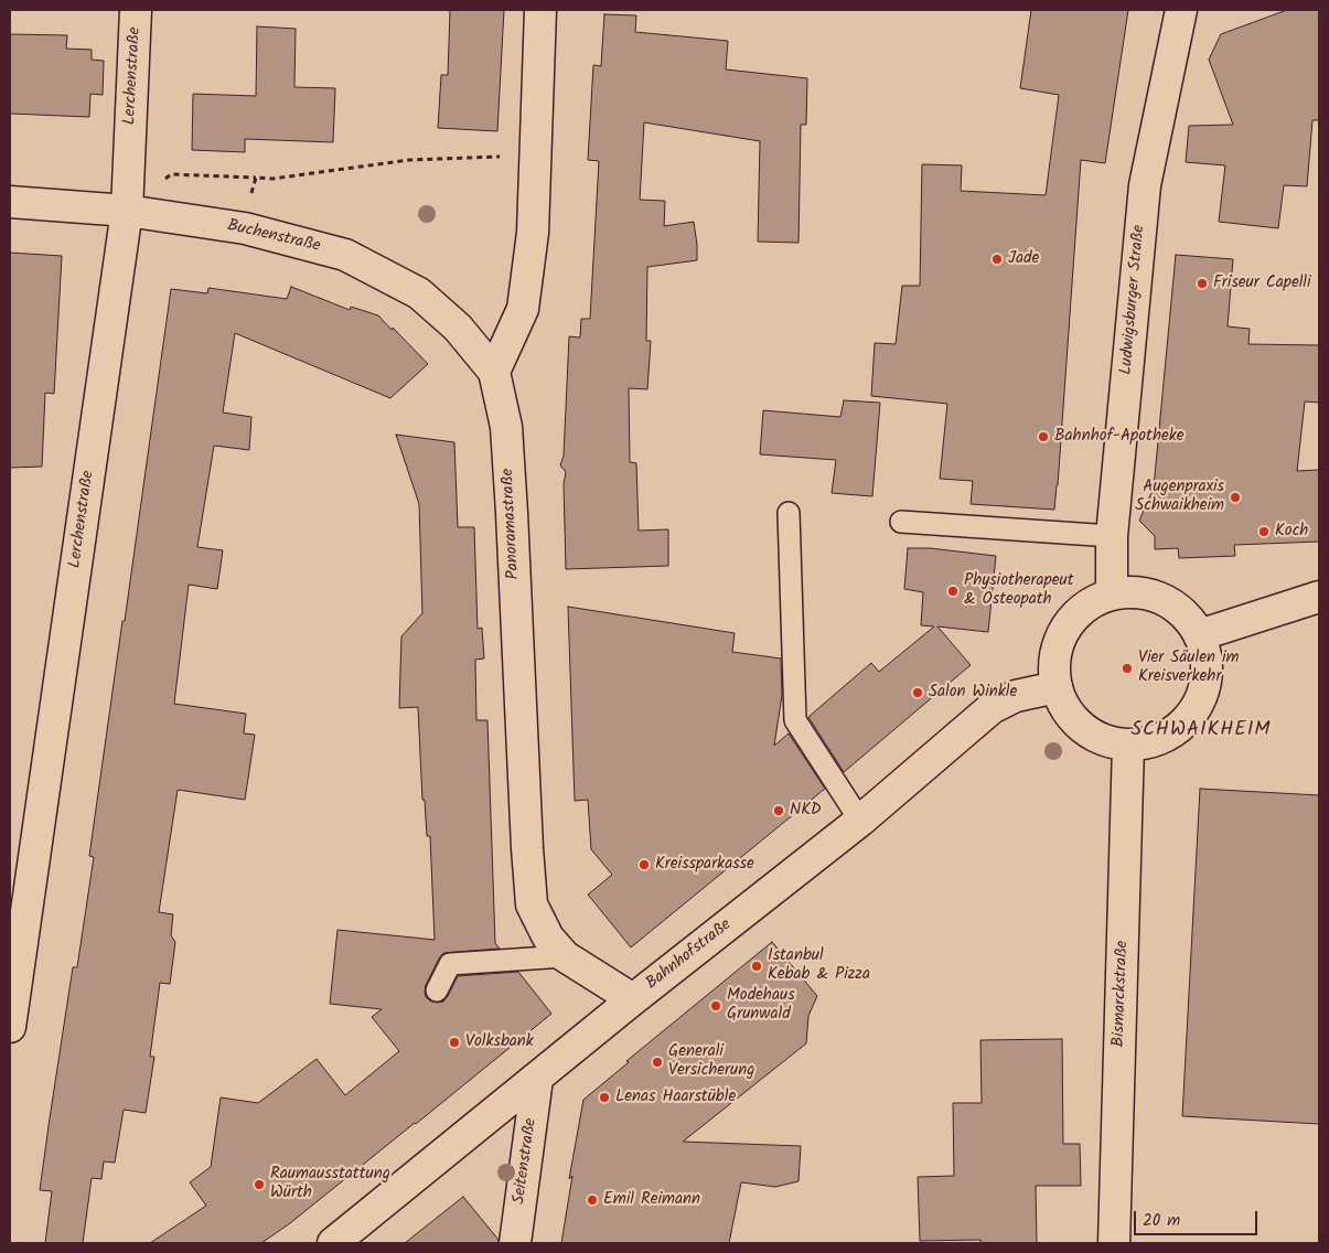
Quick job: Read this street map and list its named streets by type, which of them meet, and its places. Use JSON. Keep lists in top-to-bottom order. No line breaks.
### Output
{"streets":{"street":["Lerchenstraße","Buchenstraße","Ludwigsburger Straße","Panoramastraße","Bahnhofstraße","Bismarckstraße","Seitenstraße"]},"crossings":[["Lerchenstraße","Buchenstraße"],["Buchenstraße","Panoramastraße"],["Ludwigsburger Straße","Bahnhofstraße"],["Ludwigsburger Straße","Bismarckstraße"],["Panoramastraße","Bahnhofstraße"],["Bahnhofstraße","Bismarckstraße"],["Bahnhofstraße","Seitenstraße"]],"districts":["SCHWAIKHEIM"],"places":["Jade","Friseur Capelli","Bahnhof-Apotheke","Augenpraxis Schwaikheim","Koch","Physiotherapeut & Osteopath","Vier Säulen im Kreisverkehr","Salon Winkle","NKD","Kreissparkasse","Istanbul Kebab & Pizza","Modehaus Grunwald","Volksbank","Generali Versicherung","Lenas Haarstüble","Raumausstattung Würth","Emil Reimann"],"scale_bar":"20 m"}
